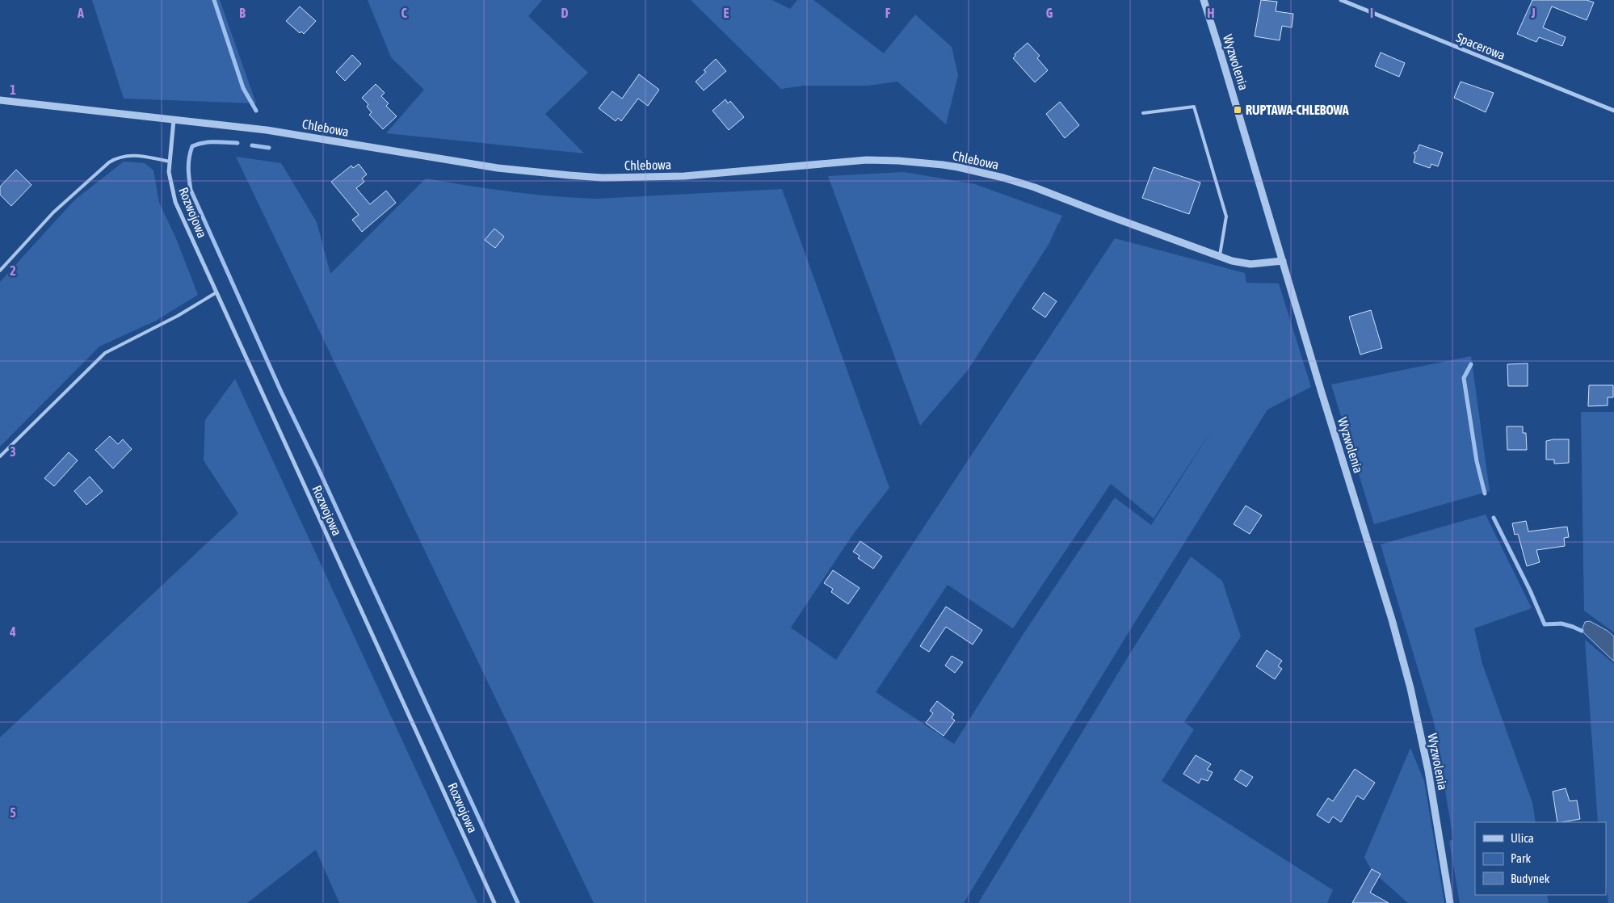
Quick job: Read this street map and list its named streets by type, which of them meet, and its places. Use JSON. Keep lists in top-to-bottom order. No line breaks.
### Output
{"streets":{"street":["Spacerowa","Wyzwolenia","Chlebowa","Rozwojowa"]},"crossings":[["Wyzwolenia","Chlebowa"],["Chlebowa","Rozwojowa"]],"places":{"transit":["RUPTAWA-CHLEBOWA"]},"legend":["Ulica","Park","Budynek"],"grid":{"columns":["A","B","C","D","E","F","G","H","I","J"],"rows":["1","2","3","4","5"]}}
